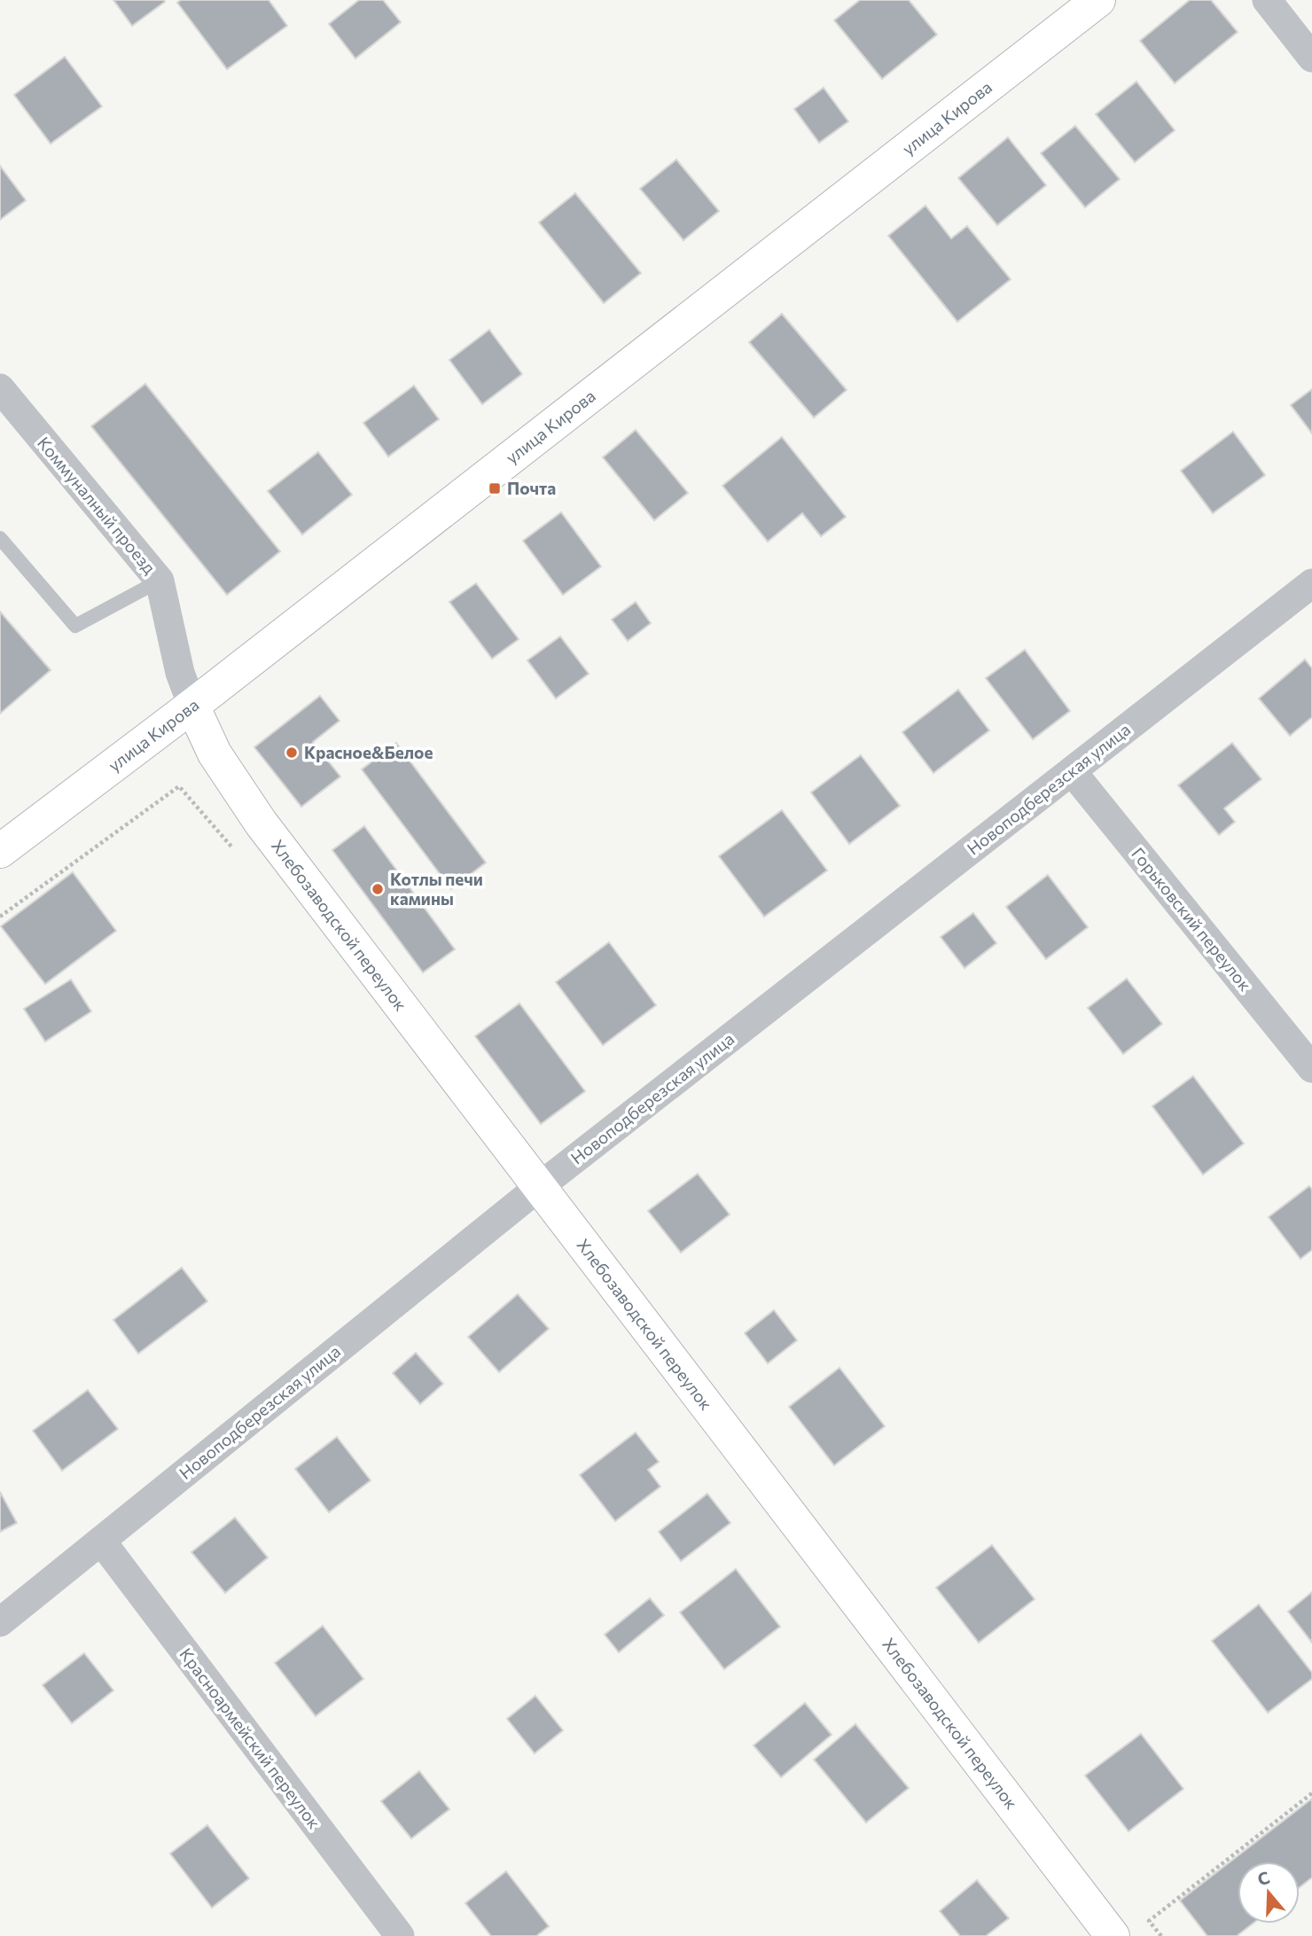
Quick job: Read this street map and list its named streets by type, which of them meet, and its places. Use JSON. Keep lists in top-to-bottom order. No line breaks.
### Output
{"streets":{"street":["улица Кирова","Коммуналный проезд","Новоподберезская улица","Горьковский переулок","Хлебозаводской переулок","Красноармейский переулок"]},"crossings":[["улица Кирова","Коммуналный проезд"],["улица Кирова","Хлебозаводской переулок"],["Коммуналный проезд","Хлебозаводской переулок"],["Новоподберезская улица","Горьковский переулок"],["Новоподберезская улица","Хлебозаводской переулок"],["Новоподберезская улица","Красноармейский переулок"]],"places":{"transit":["Почта"],"other":["Красное&Белое","Котлы печи камины"]},"north":"top"}
